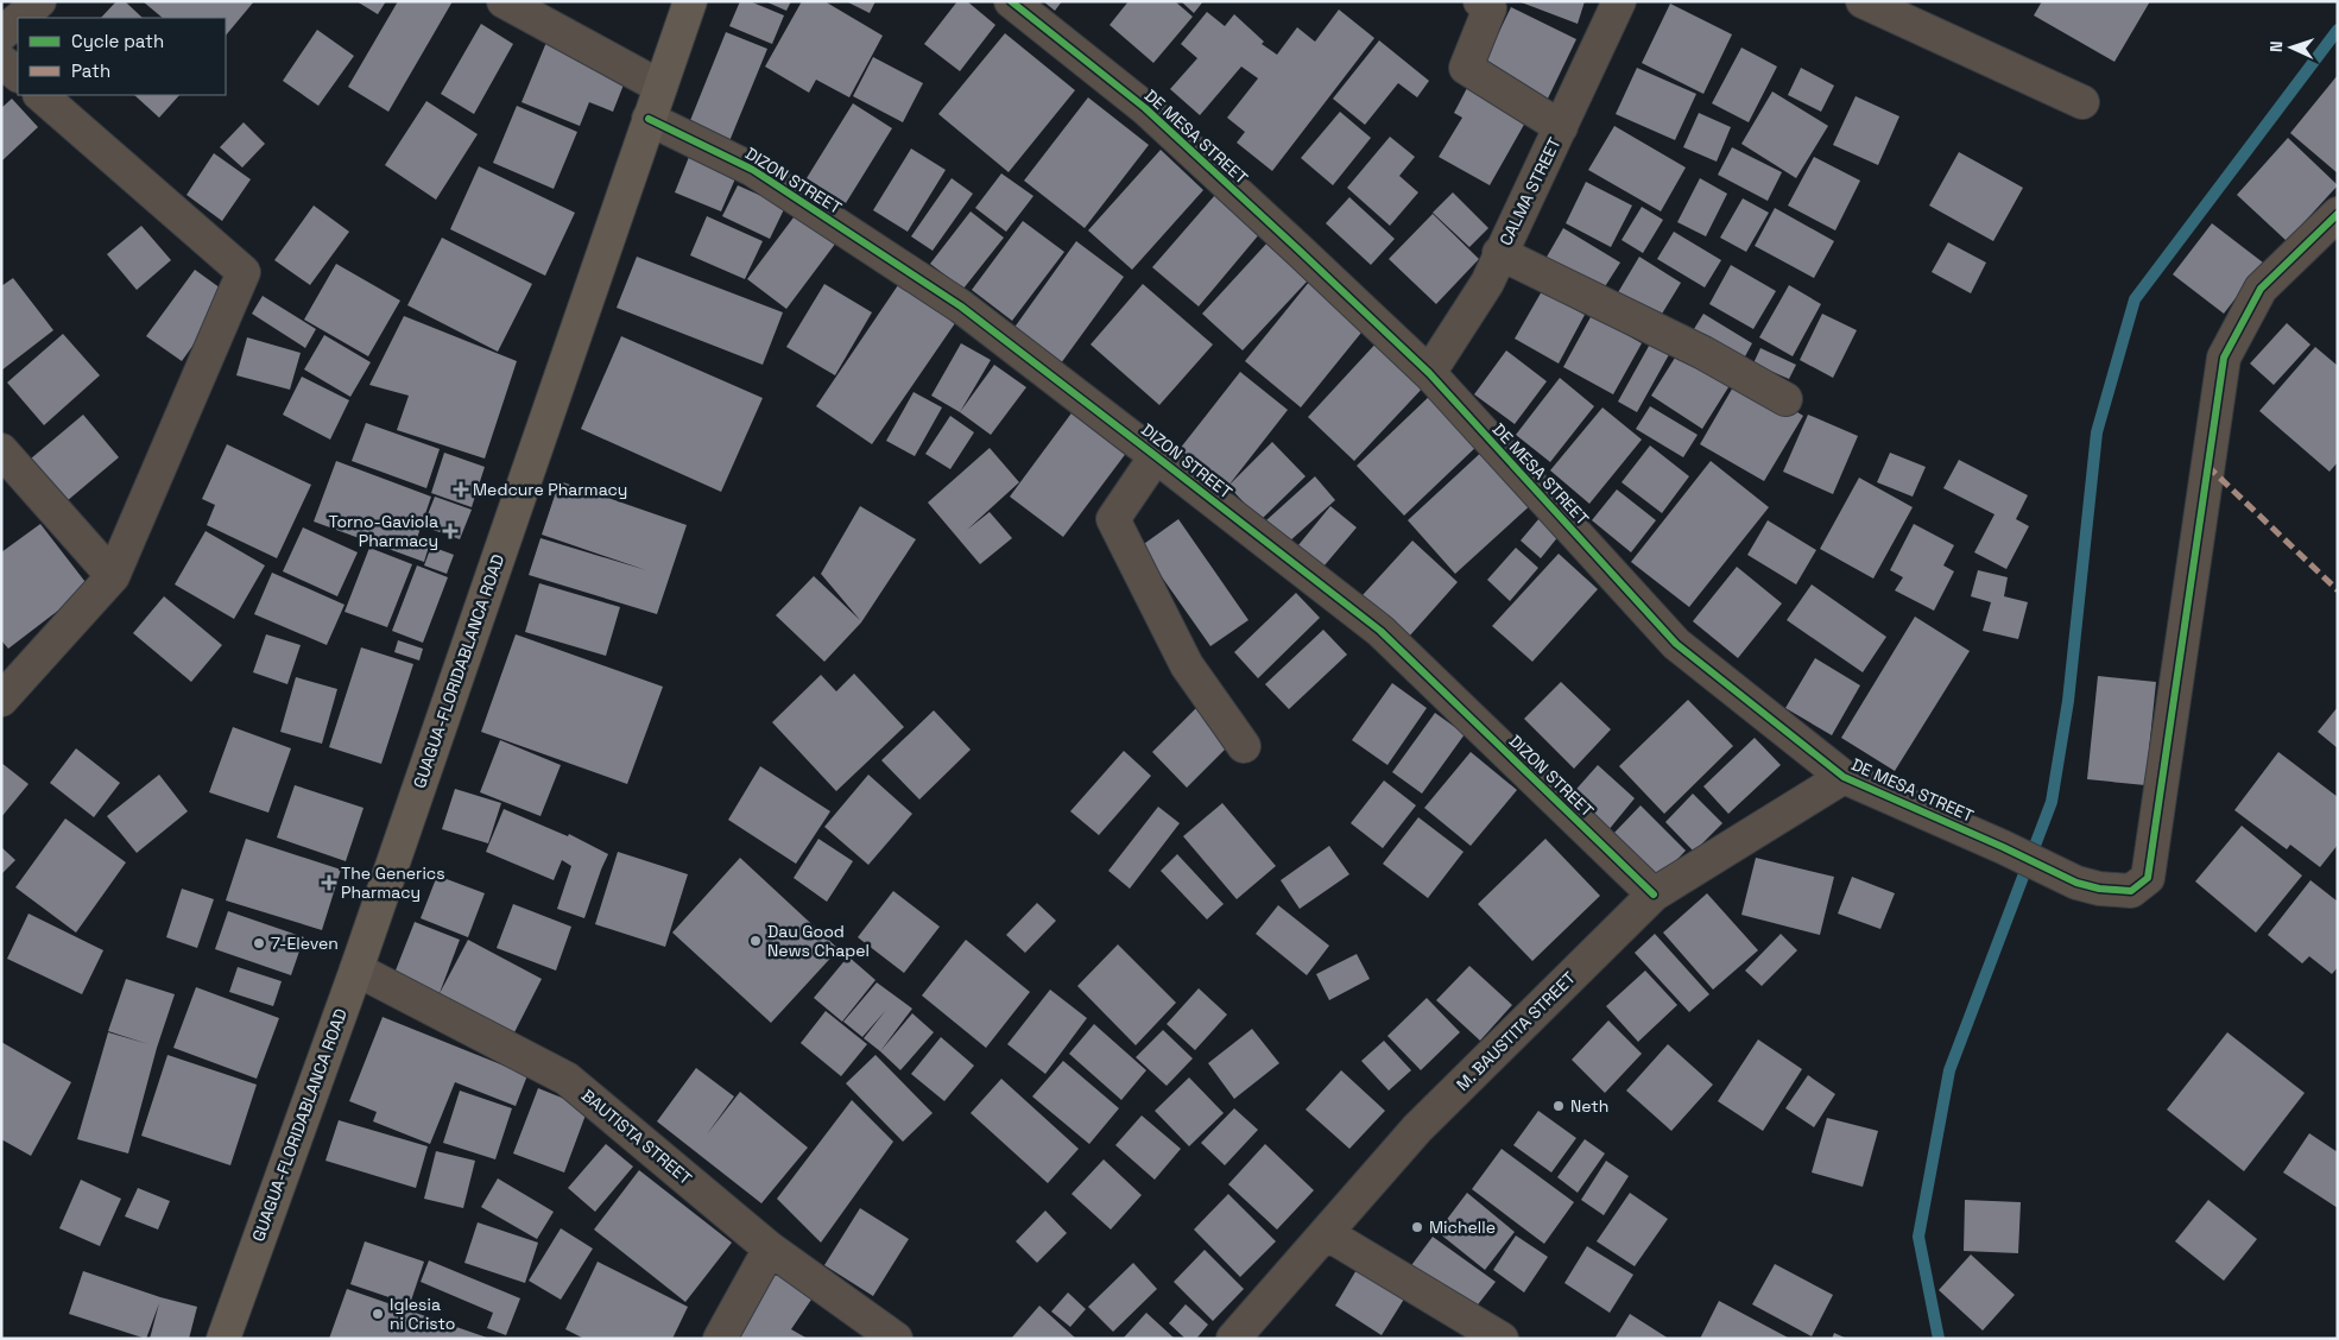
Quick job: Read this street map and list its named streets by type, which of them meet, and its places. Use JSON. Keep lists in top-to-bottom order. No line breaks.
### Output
{"streets":{"main road":["GUAGUA-FLORIDABLANCA ROAD"],"street":["DE MESA STREET","DIZON STREET","CALMA STREET","M. BAUSTITA STREET","BAUTISTA STREET"]},"crossings":[["DE MESA STREET","CALMA STREET"],["DE MESA STREET","M. BAUSTITA STREET"],["DIZON STREET","GUAGUA-FLORIDABLANCA ROAD"],["DIZON STREET","M. BAUSTITA STREET"],["GUAGUA-FLORIDABLANCA ROAD","BAUTISTA STREET"]],"places":{"health":["Medcure Pharmacy","Torno-Gaviola Pharmacy","The Generics Pharmacy"],"other":["Dau Good News Chapel","7-Eleven","Neth","Michelle","Iglesia ni Cristo"]},"legend":["Cycle path","Path"],"north":"left"}
